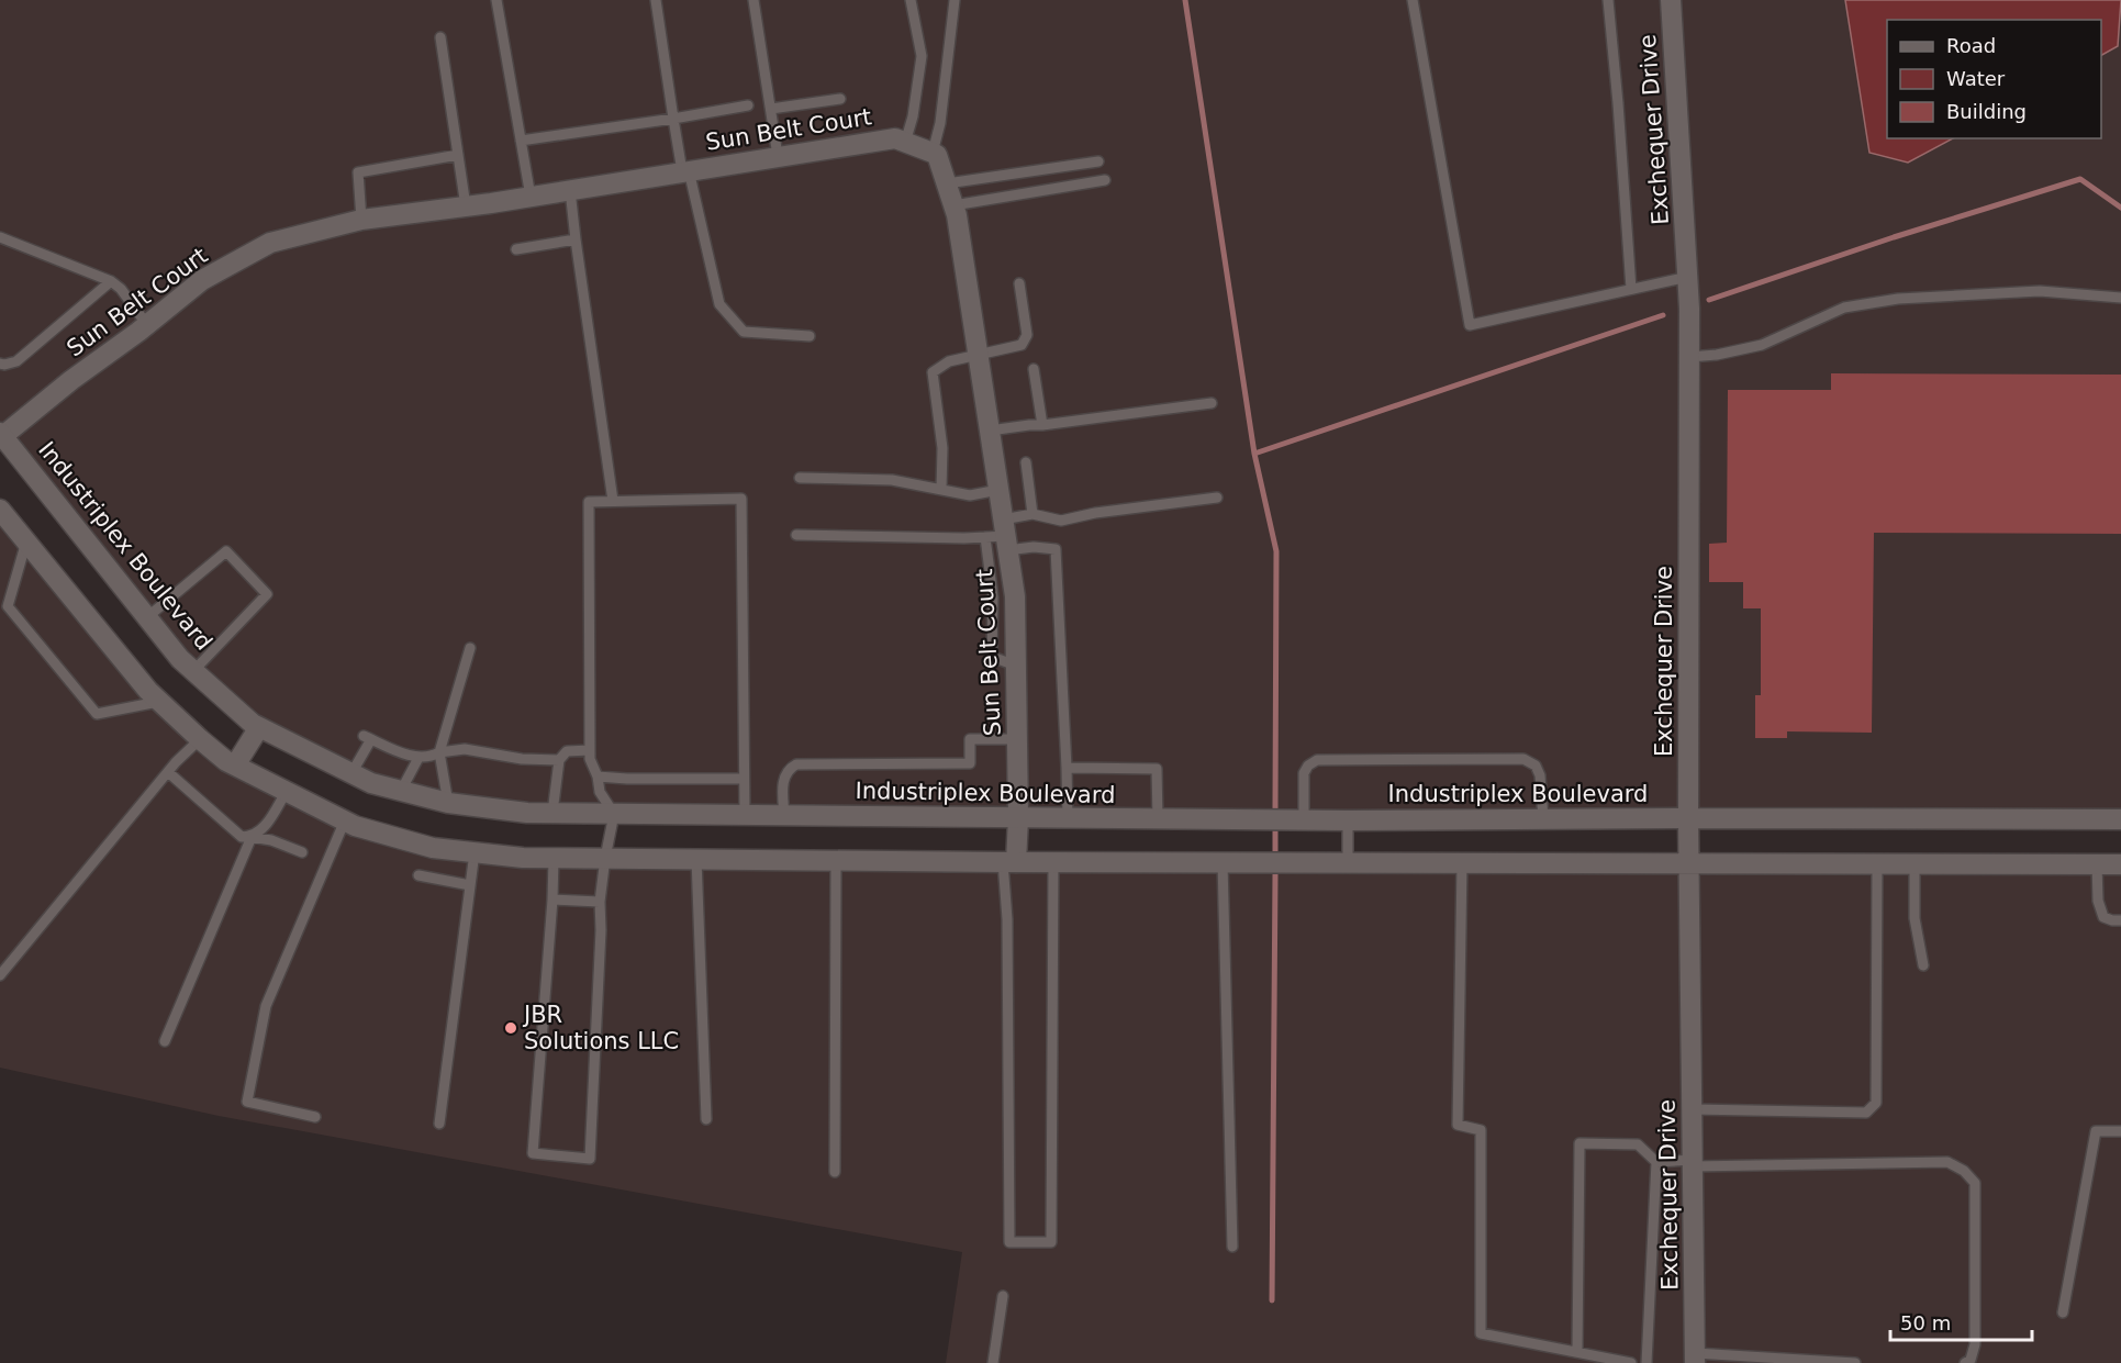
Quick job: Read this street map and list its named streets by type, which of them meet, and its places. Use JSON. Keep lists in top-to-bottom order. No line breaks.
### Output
{"streets":{"street":["Sun Belt Court","Exchequer Drive","Industriplex Boulevard"]},"crossings":[["Sun Belt Court","Industriplex Boulevard"],["Exchequer Drive","Industriplex Boulevard"]],"places":["JBR Solutions LLC"],"legend":["Road","Water","Building"],"scale_bar":"50 m"}
